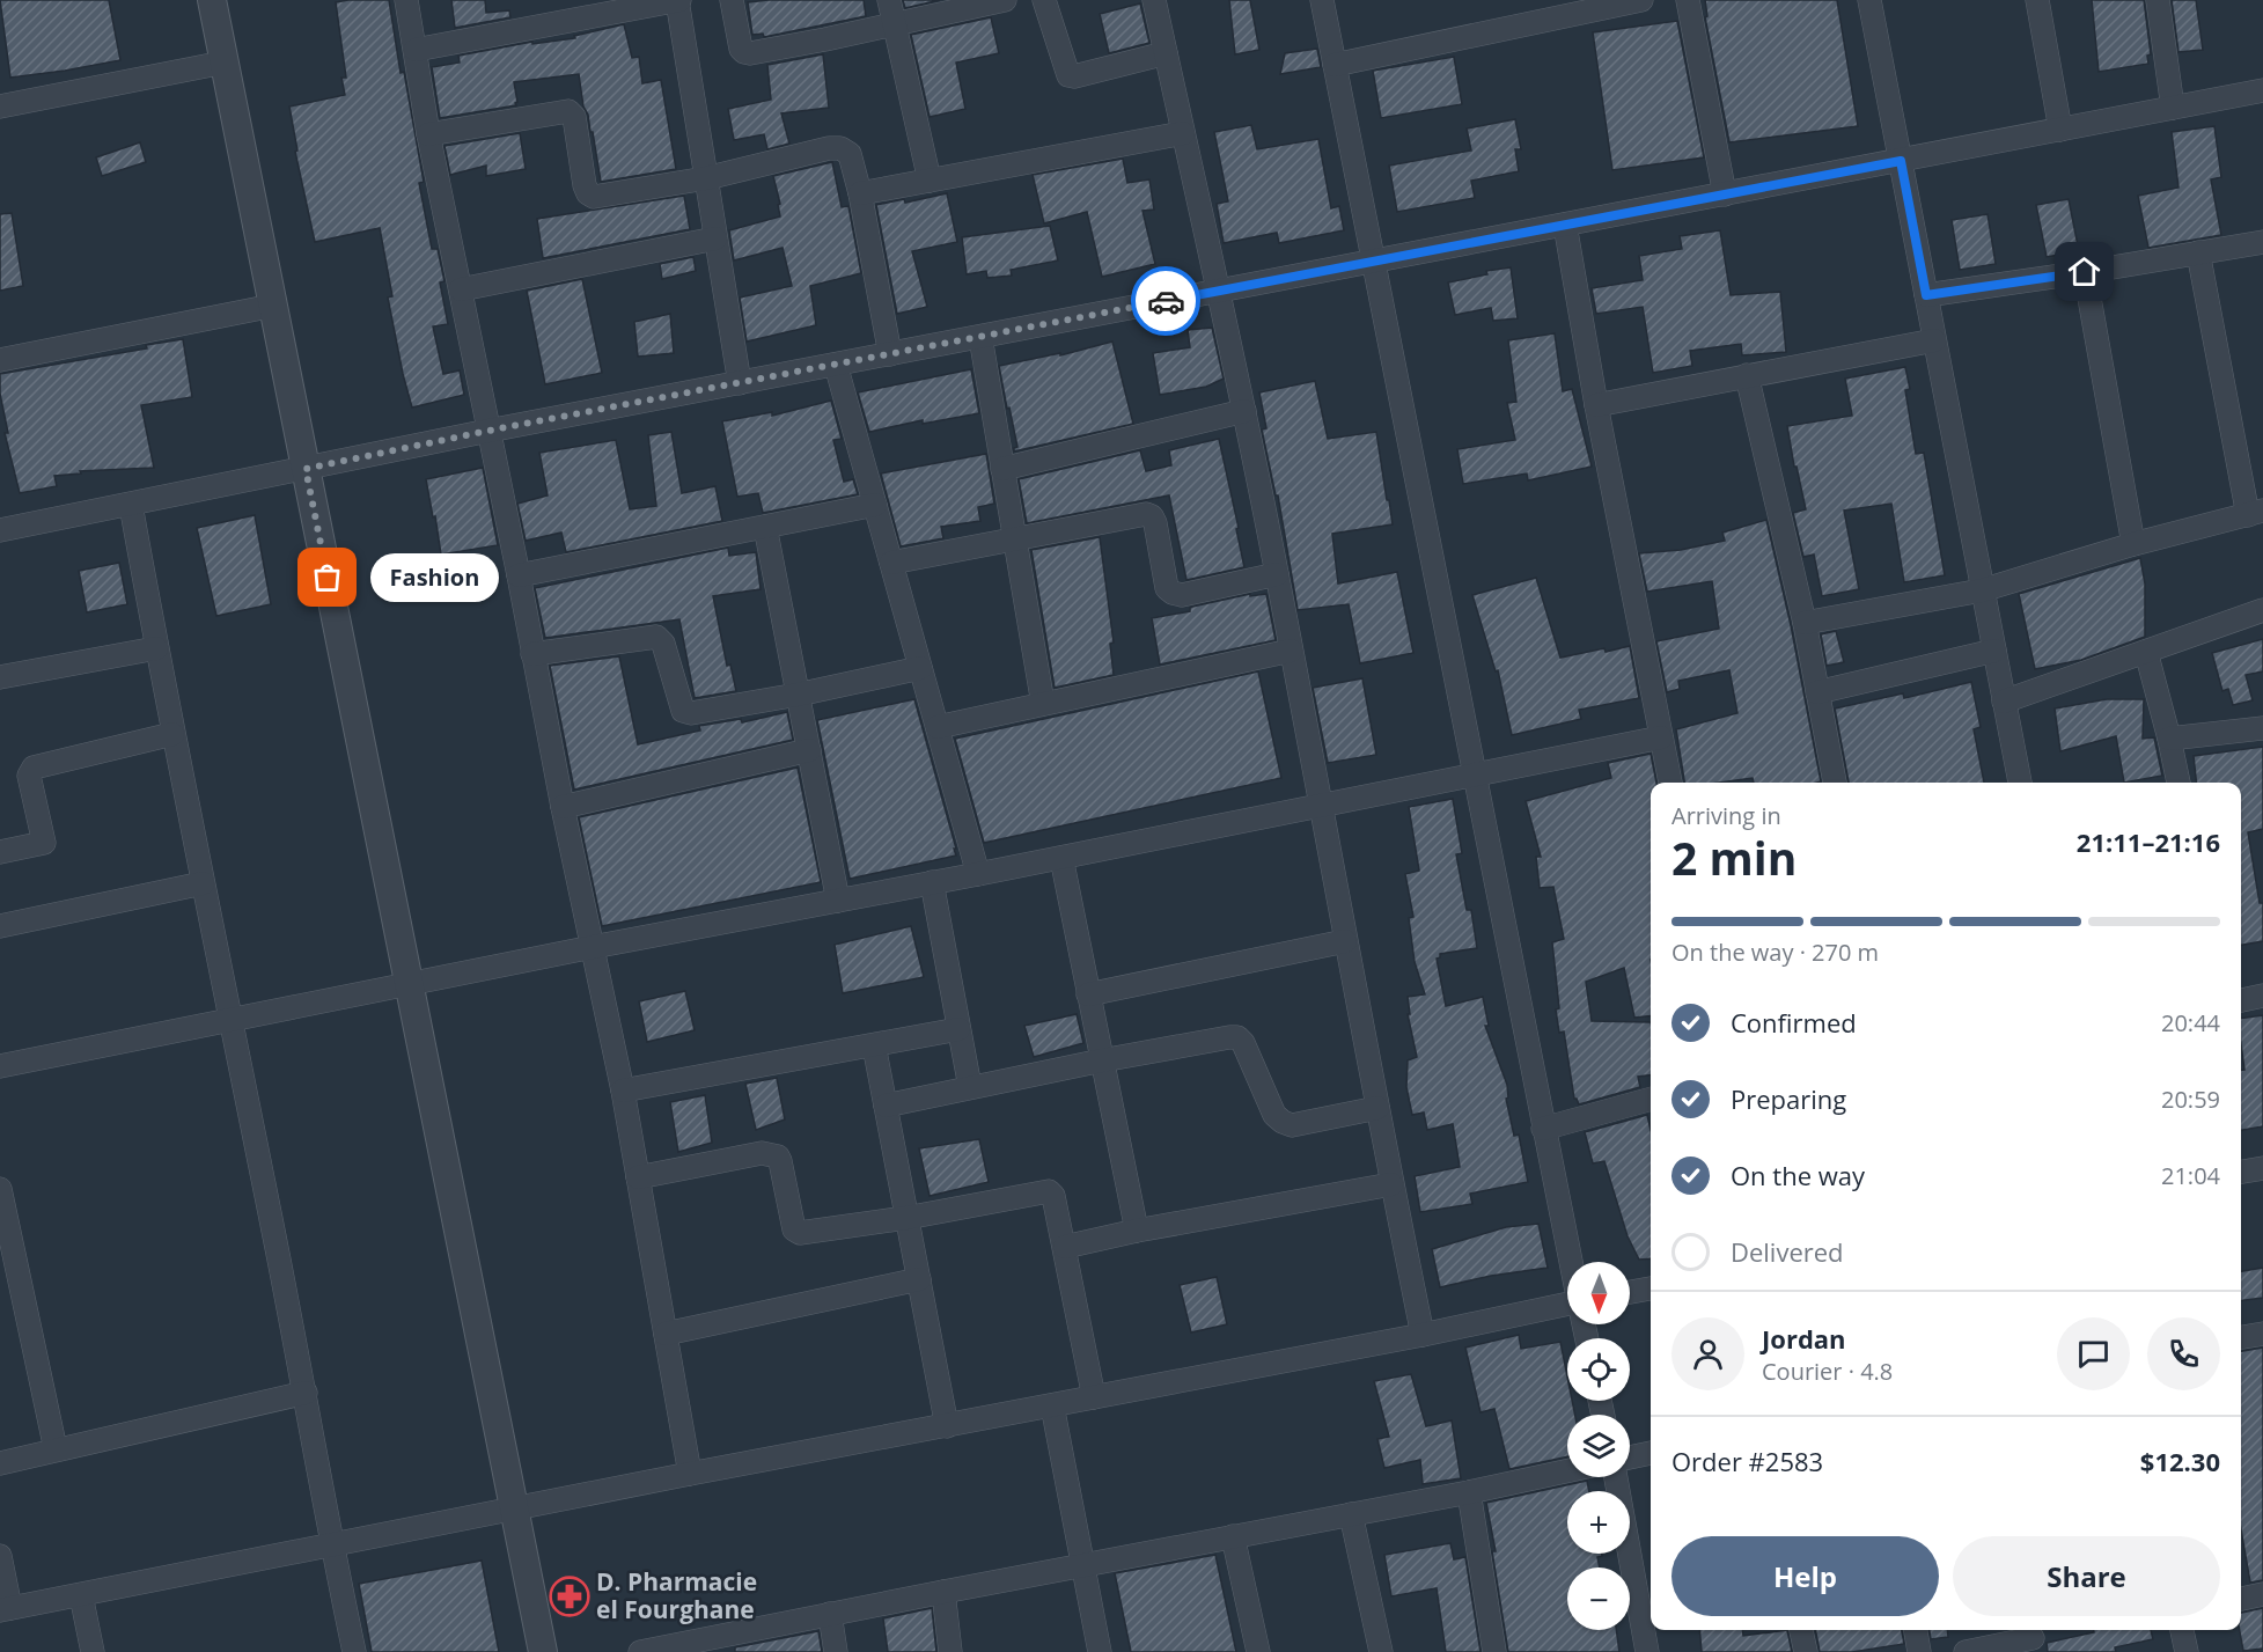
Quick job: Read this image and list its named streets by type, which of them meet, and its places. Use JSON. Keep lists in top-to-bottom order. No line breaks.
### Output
{"places":{"other":["Fashion"],"pharmacy":["D. Pharmacie el Fourghane"]},"north":"bottom","page":{"bubble":"Fashion","heading":["2 min","Arriving in","21:11–21:16"],"panel":["Jordan","Courier · 4.8","Order #2583","$12.30"],"bar":"On the way · 270 m","list":[["Confirmed","20:44"],["Preparing","20:59"],["On the way","21:04"],"Delivered"],"map_buttons":["+","−"],"buttons":["Help","Share"]}}
